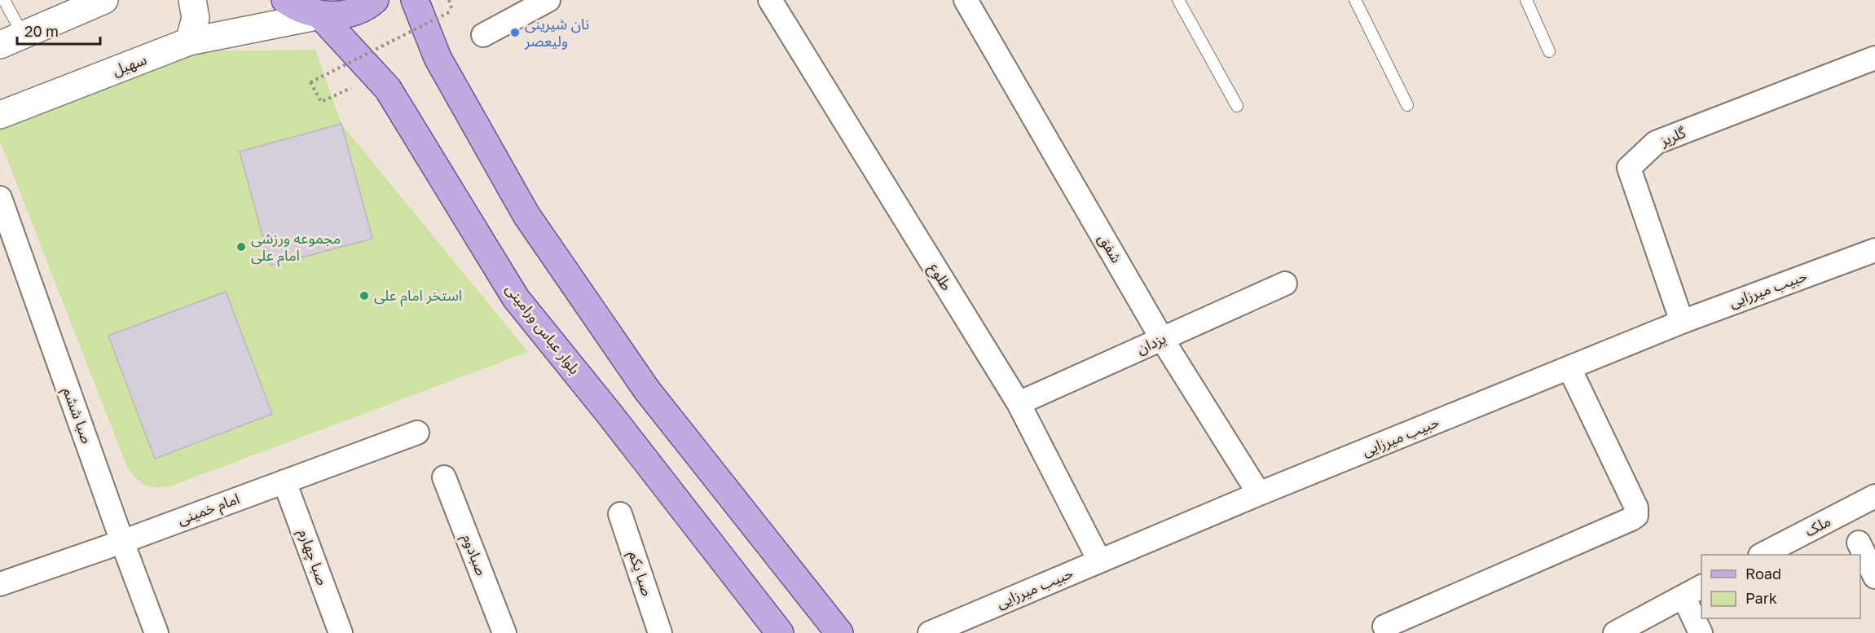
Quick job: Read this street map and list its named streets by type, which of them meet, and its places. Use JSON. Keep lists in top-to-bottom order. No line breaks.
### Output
{"streets":{"main road":["سهیل","بلوار عباس ورامینی"],"street":["گلریز","شفق","طلوع","حبیب میرزایی","یزدان","صبا ششم","امام خمینی","ملک","صبادوم","صبا چهارم","صبا یکم"]},"crossings":[["سهیل","بلوار عباس ورامینی"],["گلریز","حبیب میرزایی"],["شفق","حبیب میرزایی"],["شفق","یزدان"],["طلوع","حبیب میرزایی"],["طلوع","یزدان"],["صبا ششم","امام خمینی"],["امام خمینی","صبا چهارم"]],"places":["نان شیرینی ولیعصر","مجموعه ورزشی امام علی","استخر امام علی"],"legend":["Road","Park"],"scale_bar":"20 m"}
